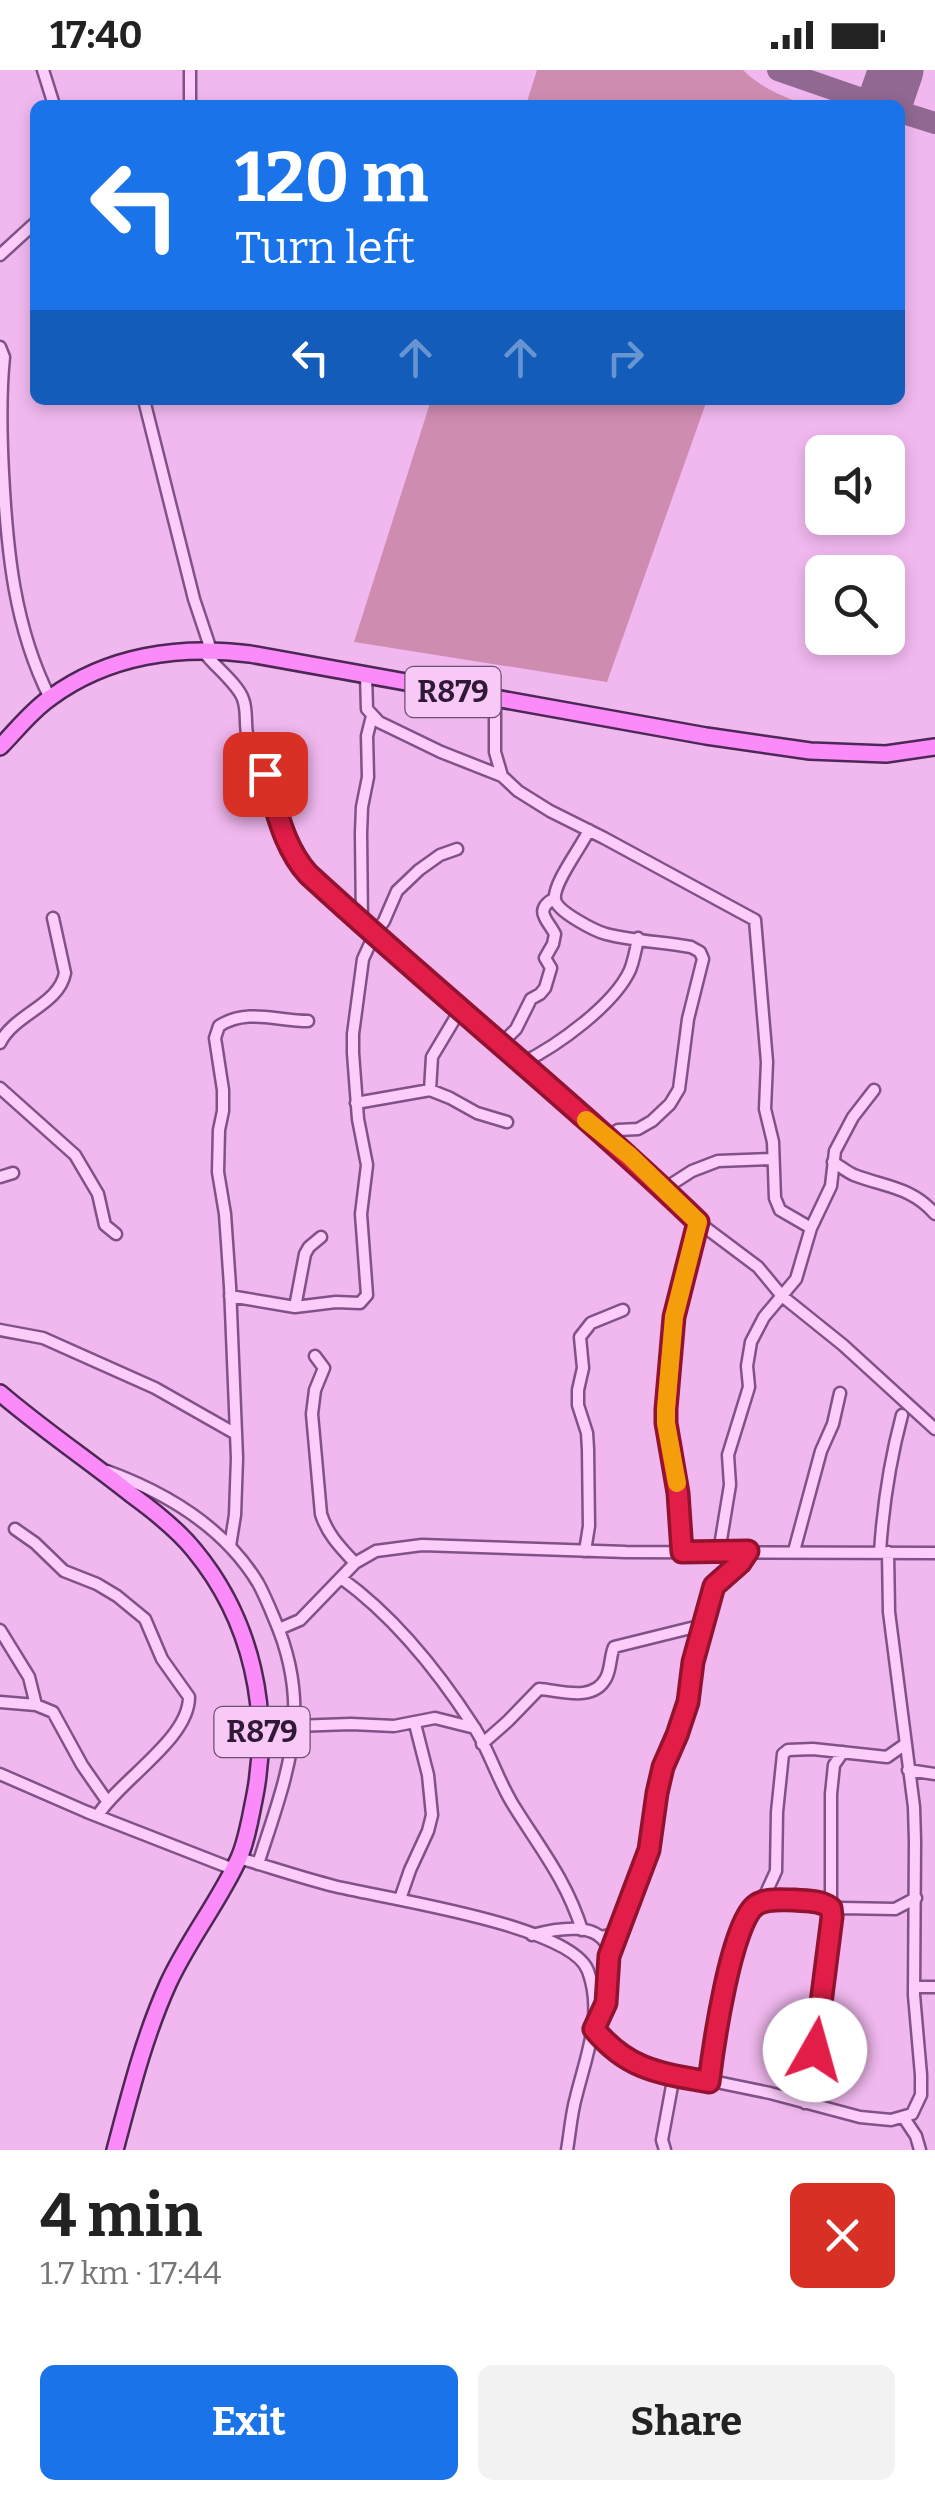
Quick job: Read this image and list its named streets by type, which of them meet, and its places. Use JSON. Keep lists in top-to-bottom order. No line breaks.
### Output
{"streets":{"main road":["R879"]},"page":{"status":"17:40","turn":["120 m","Turn left"],"heading":["4 min","1.7 km · 17:44"],"buttons":["Exit","Share"]}}
